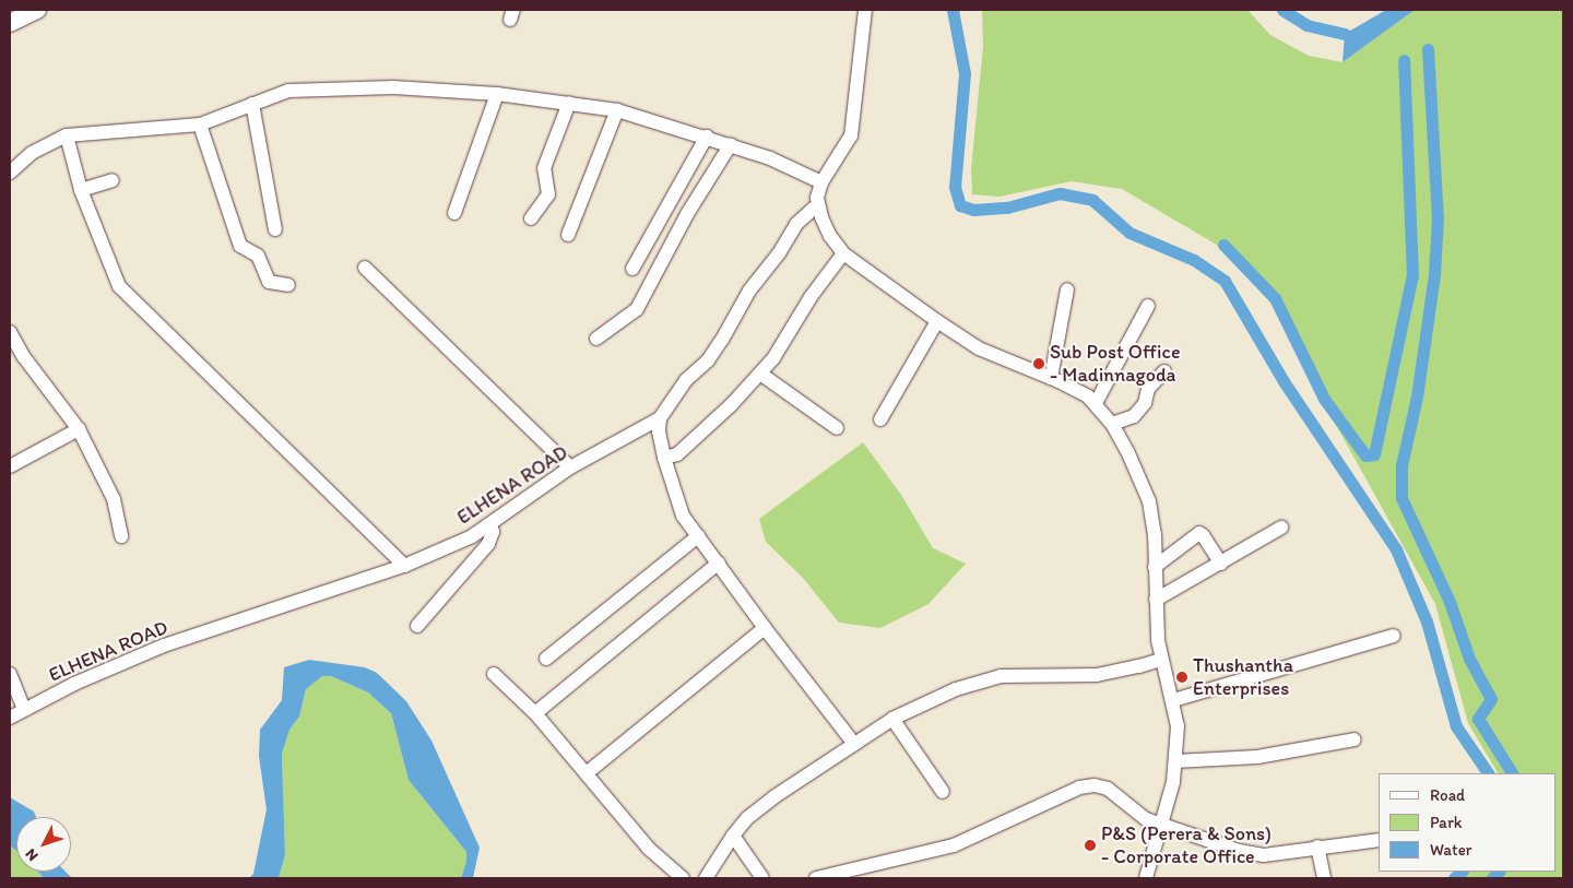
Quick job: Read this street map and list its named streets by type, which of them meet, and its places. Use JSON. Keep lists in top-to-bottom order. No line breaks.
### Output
{"streets":{"street":["ELHENA ROAD"]},"places":["Sub Post Office - Madinnagoda","Thushantha Enterprises","P&S (Perera & Sons) - Corporate Office"],"legend":["Road","Park","Water"],"north":"bottom left"}
